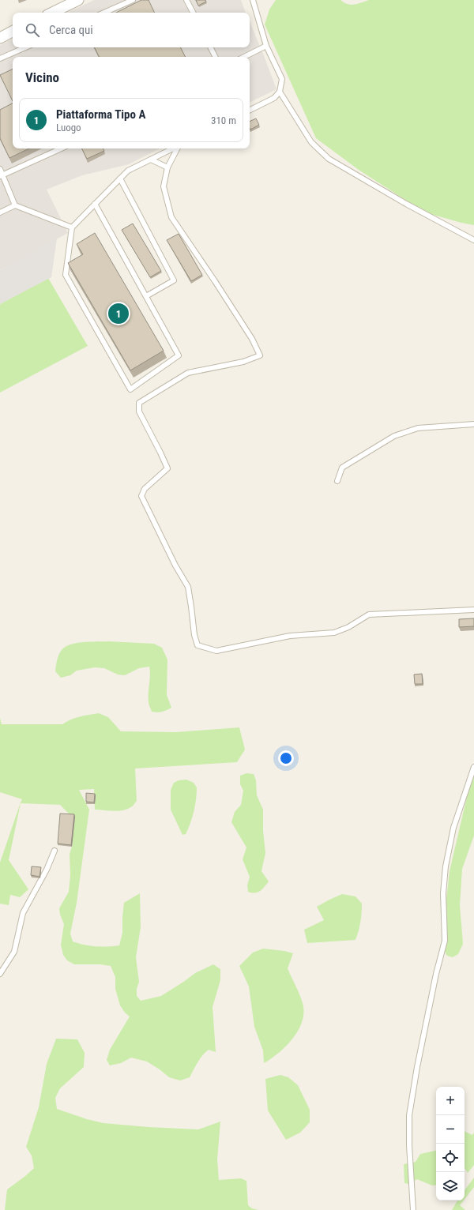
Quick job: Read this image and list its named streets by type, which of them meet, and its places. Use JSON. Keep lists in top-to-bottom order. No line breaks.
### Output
{"page":{"search":"Cerca qui","heading":"Vicino","list":[{"mark":"1","name":"Piattaforma Tipo A","note":"Luogo","value":"310 m"}],"pins":"1","map_buttons":["+","−"]}}
